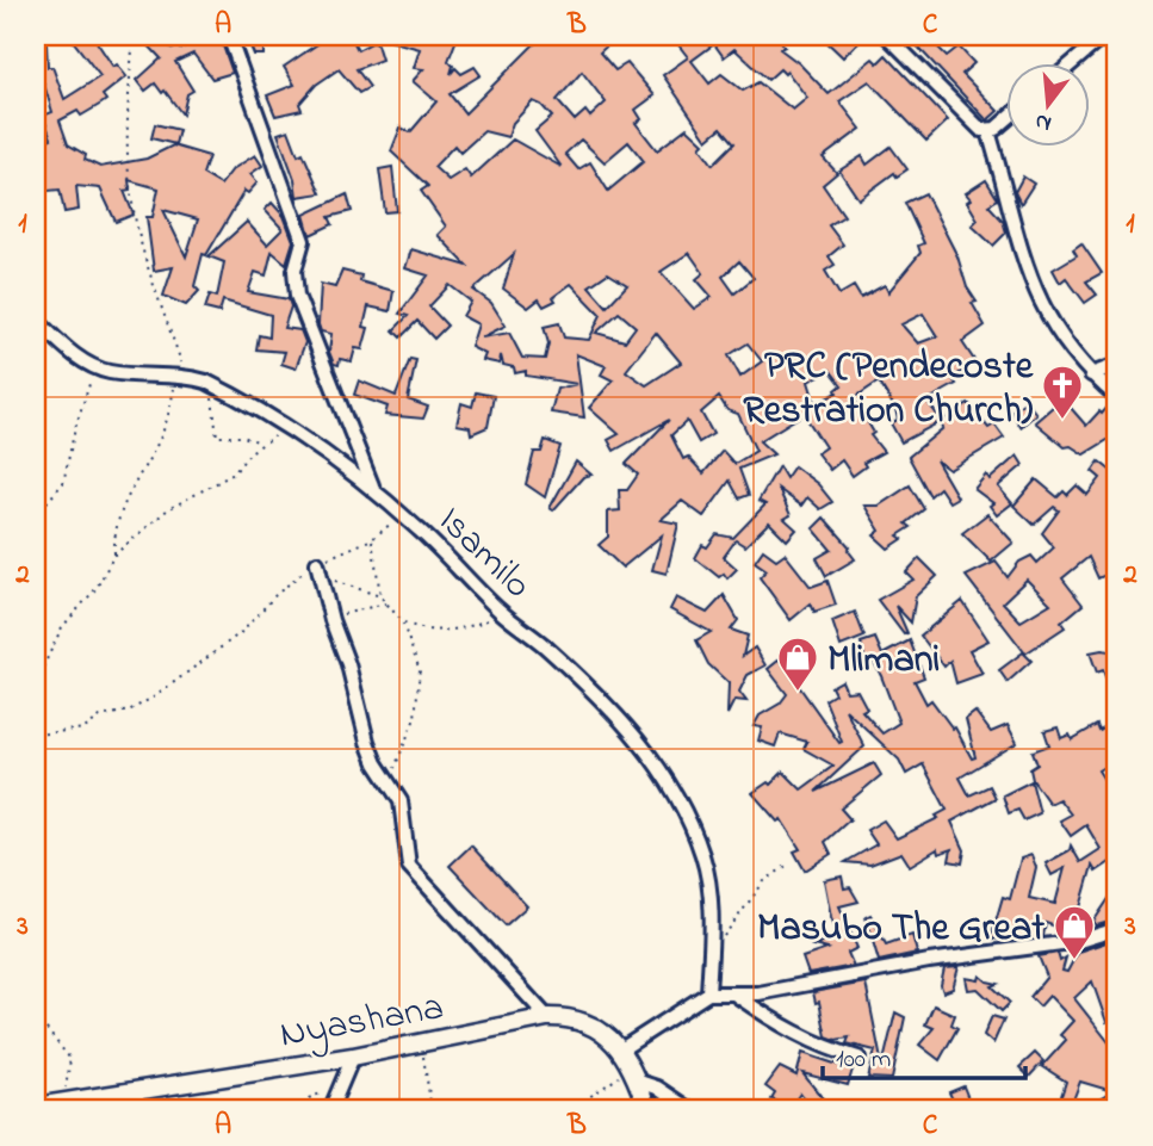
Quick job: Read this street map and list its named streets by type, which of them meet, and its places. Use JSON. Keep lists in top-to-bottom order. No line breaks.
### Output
{"streets":{"street":["Isamilo","Nyashana"]},"places":{"church":["PRC (Pendecoste Restration Church)"],"shop":["Mlimani","Masubo The Great"]},"scale_bar":"100 m","north":"bottom","grid":{"columns":["A","B","C"],"rows":["1","2","3"]}}
